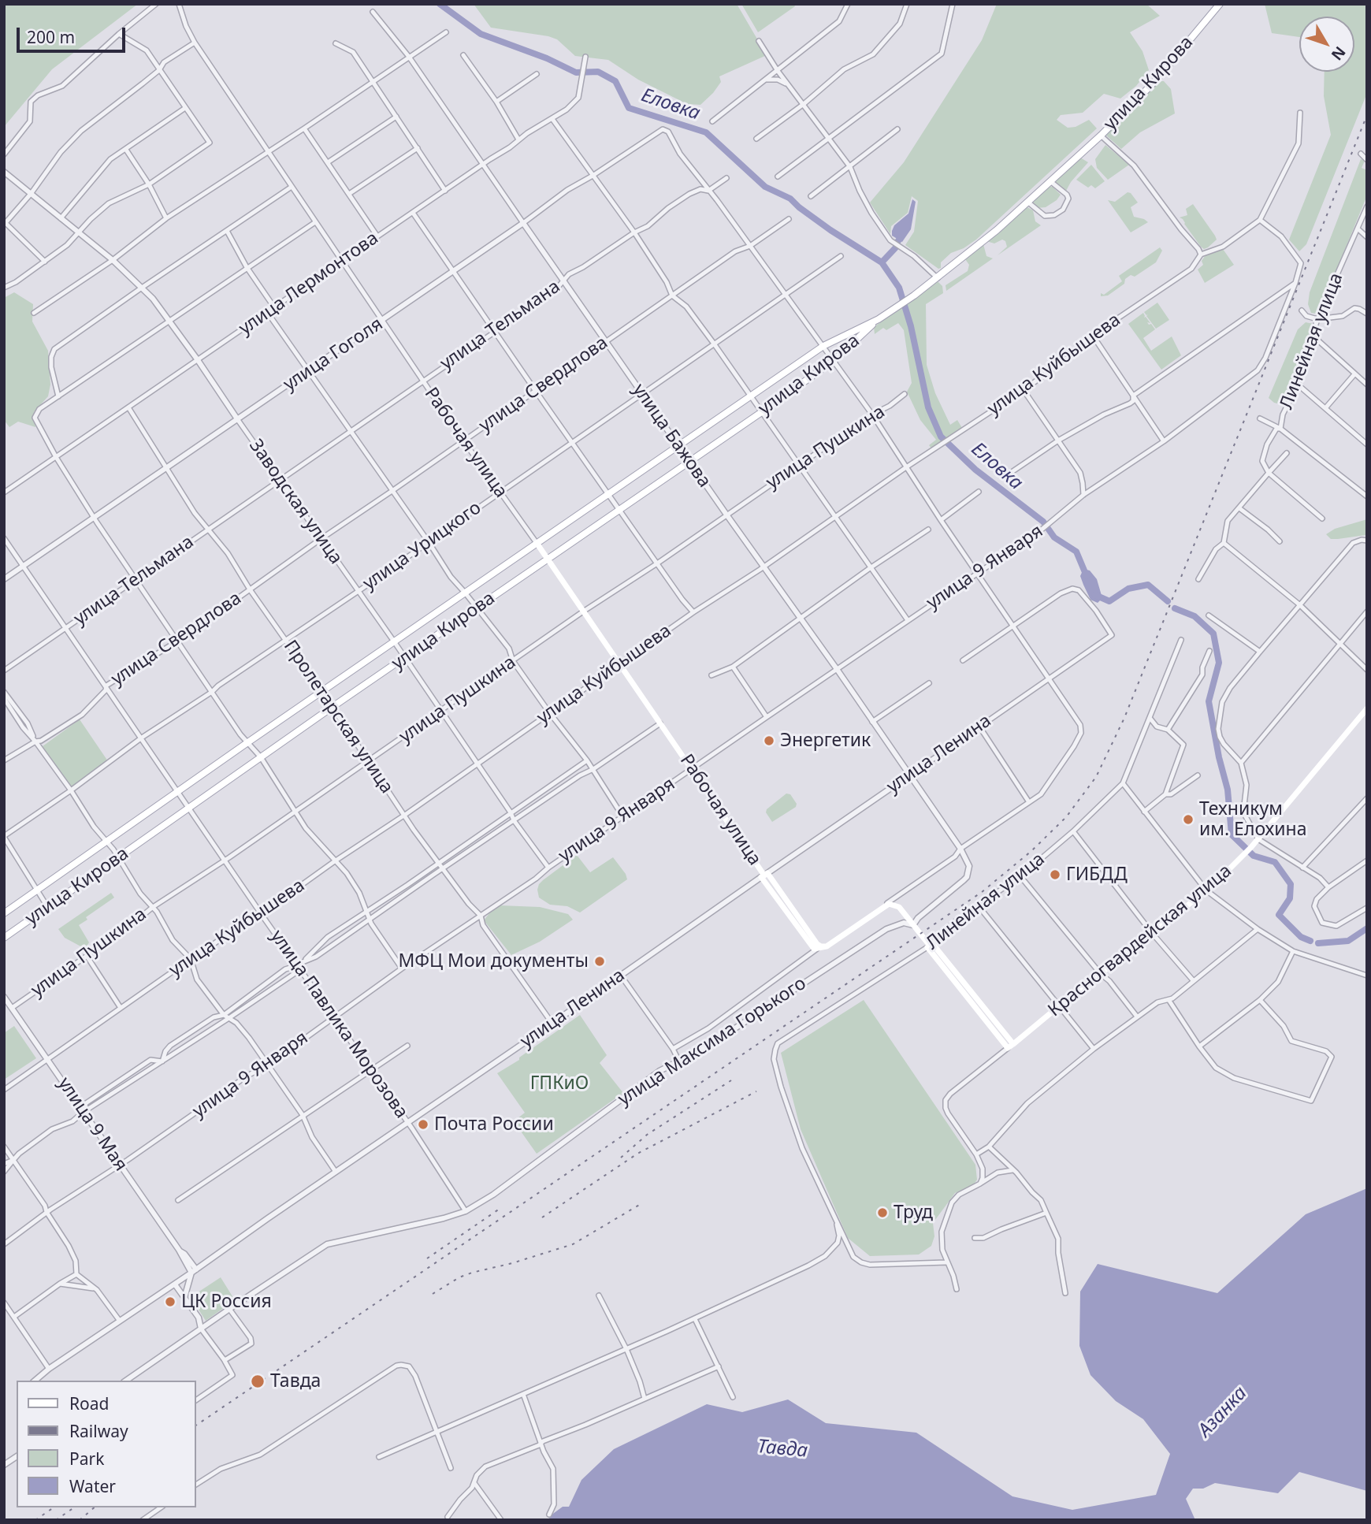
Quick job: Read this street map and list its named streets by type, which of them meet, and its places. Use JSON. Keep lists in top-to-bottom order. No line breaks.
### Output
{"streets":{"main road":["улица Кирова","Рабочая улица","Красногвардейская улица","улица Максима Горького"],"street":["улица Лермонтова","улица Тельмана","Линейная улица","улица Гоголя","улица Куйбышева","улица Свердлова","улица Бажова","улица Пушкина","Заводская улица","улица Урицкого","улица 9 Января","Пролетарская улица","улица Ленина","улица Павлика Морозова","улица 9 Мая"]},"crossings":[["улица Кирова","улица Бажова"],["улица Кирова","Рабочая улица"],["улица Кирова","Заводская улица"],["улица Кирова","Пролетарская улица"],["улица Кирова","улица Павлика Морозова"],["улица Лермонтова","улица Бажова"],["улица Лермонтова","Рабочая улица"],["улица Лермонтова","Заводская улица"],["улица Лермонтова","Пролетарская улица"],["улица Тельмана","улица Гоголя"],["улица Тельмана","улица Бажова"],["улица Тельмана","Рабочая улица"],["улица Тельмана","Заводская улица"],["улица Тельмана","Пролетарская улица"],["улица Тельмана","улица Павлика Морозова"],["улица Гоголя","улица Бажова"],["улица Гоголя","Рабочая улица"],["улица Гоголя","Заводская улица"],["улица Гоголя","Пролетарская улица"],["улица Гоголя","улица Павлика Морозова"],["улица Куйбышева","улица Бажова"],["улица Куйбышева","Рабочая улица"],["улица Куйбышева","Заводская улица"],["улица Куйбышева","улица 9 Января"],["улица Куйбышева","Пролетарская улица"],["улица Куйбышева","улица Павлика Морозова"],["улица Куйбышева","улица 9 Мая"],["улица Свердлова","улица Бажова"],["улица Свердлова","Рабочая улица"],["улица Свердлова","Заводская улица"],["улица Свердлова","Пролетарская улица"],["улица Свердлова","улица Павлика Морозова"],["улица Бажова","улица Пушкина"],["улица Бажова","улица Урицкого"],["улица Бажова","улица 9 Января"],["улица Бажова","улица Ленина"],["улица Бажова","улица Максима Горького"],["Рабочая улица","улица Пушкина"],["Рабочая улица","улица Урицкого"],["Рабочая улица","улица 9 Января"],["Рабочая улица","улица Ленина"],["Рабочая улица","улица Максима Горького"],["улица Пушкина","Заводская улица"],["улица Пушкина","Пролетарская улица"],["улица Пушкина","улица Павлика Морозова"],["улица Пушкина","улица 9 Мая"],["Заводская улица","улица Урицкого"],["Заводская улица","улица 9 Января"],["улица Урицкого","Пролетарская улица"],["улица Урицкого","улица Павлика Морозова"],["улица 9 Января","Пролетарская улица"],["улица 9 Января","улица Павлика Морозова"],["улица 9 Января","улица 9 Мая"],["Пролетарская улица","улица Ленина"],["улица Ленина","улица Павлика Морозова"],["улица Ленина","улица Максима Горького"],["улица Ленина","улица 9 Мая"],["улица Павлика Морозова","улица Максима Горького"]],"water":["Еловка","Азанка","Тавда"],"parks":["ГПКиО"],"places":["Энергетик","Техникум им. Елохина","ГИБДД","МФЦ Мои документы","Почта России","Труд","ЦК Россия","Тавда"],"legend":["Road","Railway","Park","Water"],"scale_bar":"200 m","north":"bottom right"}
